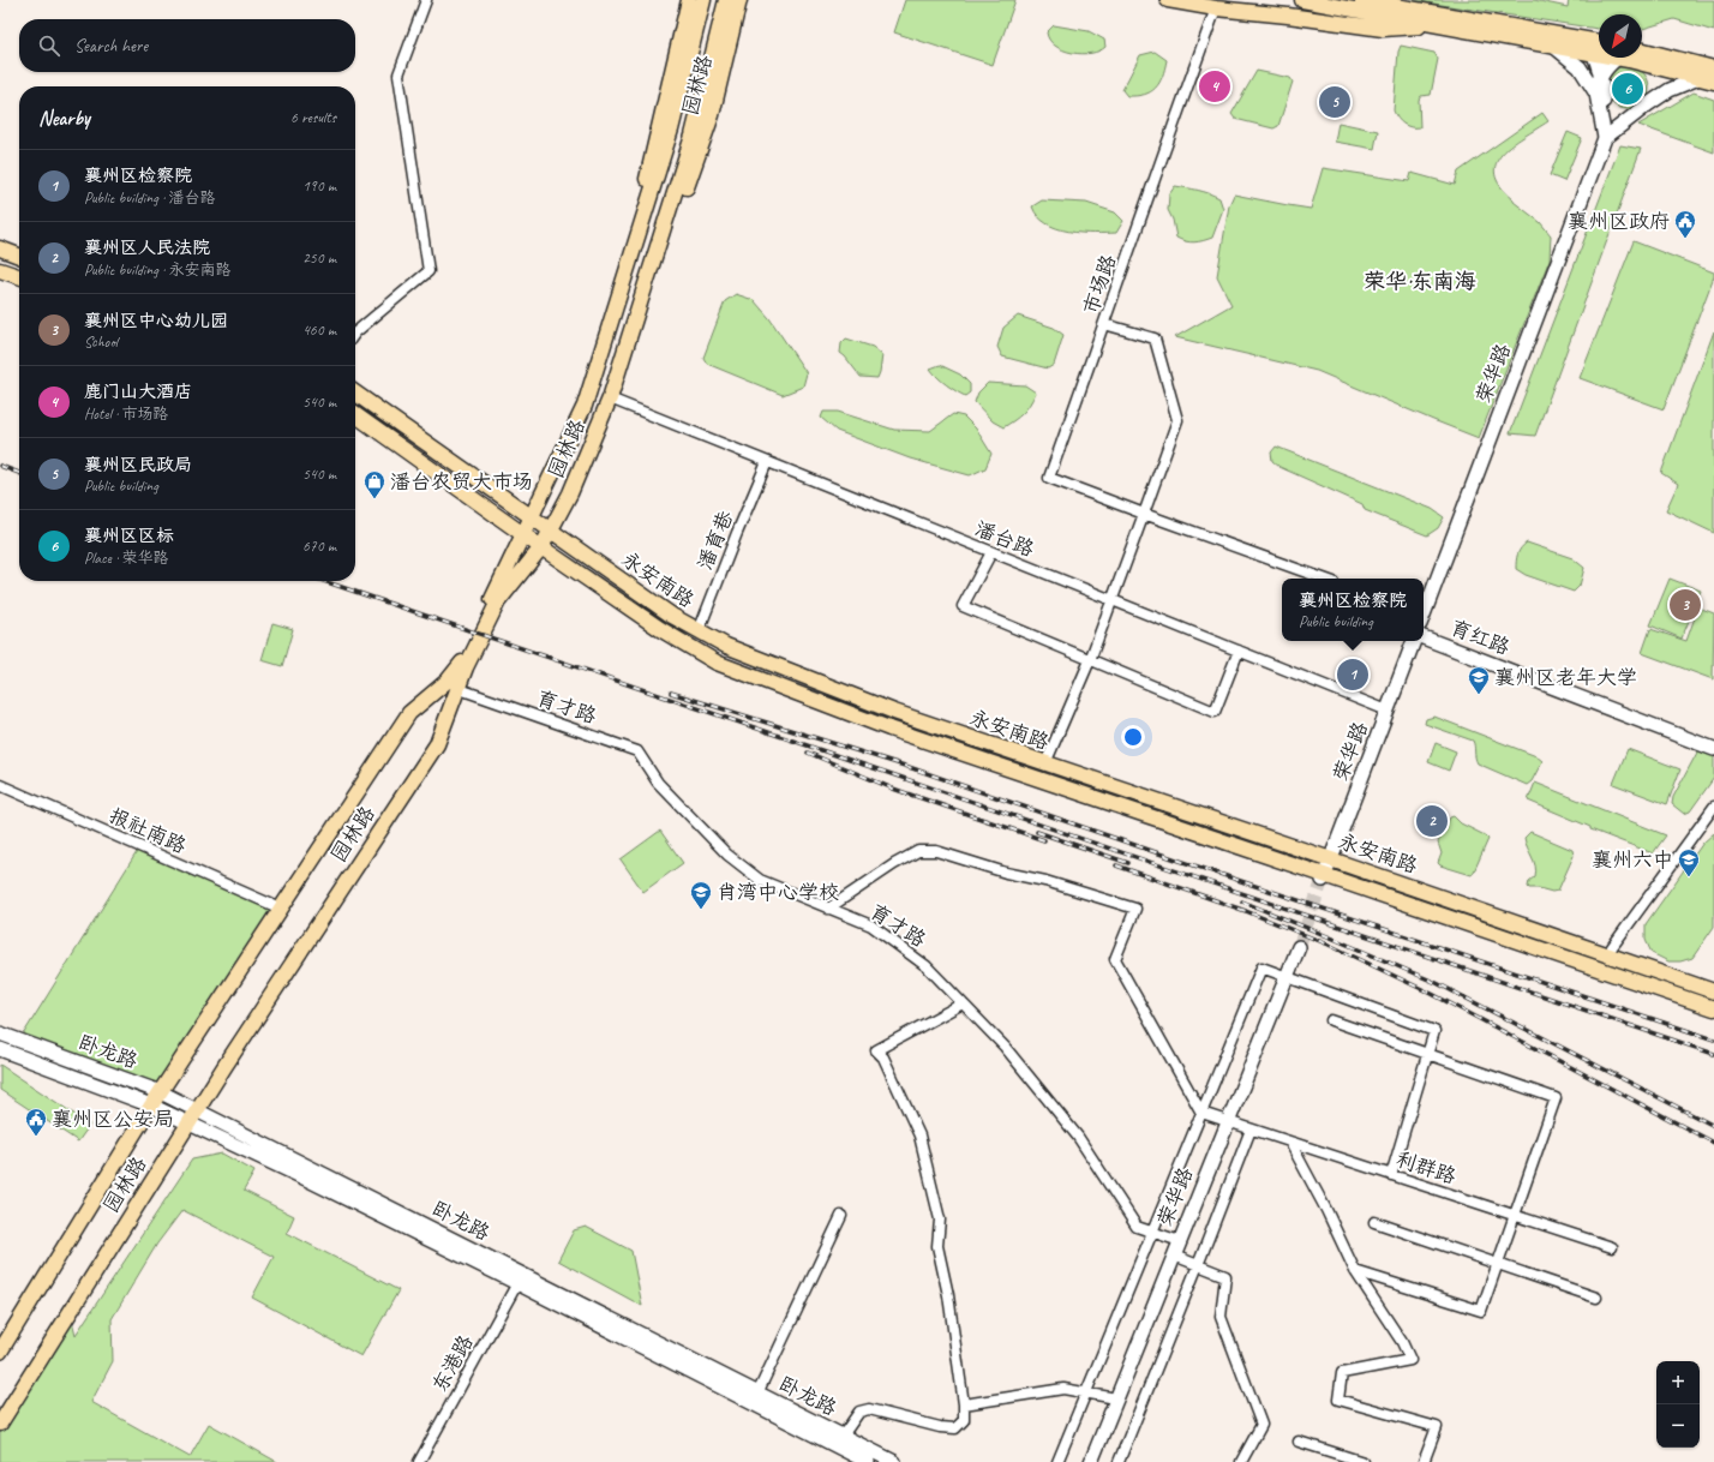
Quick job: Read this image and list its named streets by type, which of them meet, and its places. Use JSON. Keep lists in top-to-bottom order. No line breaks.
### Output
{"streets":{"main road":["园林路","荣华路","永安南路","育红路","卧龙路"],"street":["市场路","潘台路","潘育巷","育才路","报社南路","利群路","东港路"]},"crossings":[["园林路","潘台路"],["园林路","永安南路"],["园林路","育才路"],["园林路","报社南路"],["园林路","卧龙路"],["荣华路","潘台路"],["荣华路","永安南路"],["荣华路","育才路"],["荣华路","利群路"],["潘台路","潘育巷"],["潘育巷","永安南路"],["卧龙路","东港路"]],"districts":["荣华·东南海"],"places":{"public building":["襄州区政府","襄州区公安局"],"shop":["潘台农贸大市场"],"school or university":["襄州区老年大学","襄州六中","肖湾中心学校"]},"north":"bottom left","page":{"search":"Search here","pins":["4","6","5","3","1","2"],"heading":["Nearby","6 results"],"list":[{"mark":"1","name":"襄州区检察院","note":"Public building · 潘台路","value":"190 m"},{"mark":"2","name":"襄州区人民法院","note":"Public building · 永安南路","value":"250 m"},{"mark":"3","name":"襄州区中心幼儿园","note":"School","value":"460 m"},{"mark":"4","name":"鹿门山大酒店","note":"Hotel · 市场路","value":"540 m"},{"mark":"5","name":"襄州区民政局","note":"Public building","value":"540 m"},{"mark":"6","name":"襄州区区标","note":"Place · 荣华路","value":"670 m"}],"popup":["襄州区检察院","Public building"],"map_buttons":["+","−"]}}
